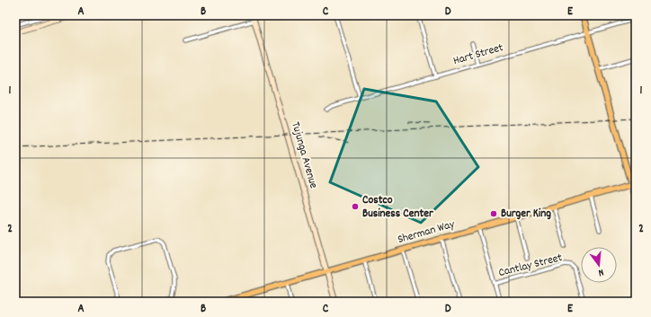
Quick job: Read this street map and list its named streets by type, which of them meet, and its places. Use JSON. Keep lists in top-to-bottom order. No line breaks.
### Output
{"streets":{"main road":["Sherman Way"],"street":["Hart Street","Tujunga Avenue","Cantlay Street"]},"crossings":[["Tujunga Avenue","Sherman Way"]],"places":["Costco Business Center","Burger King"],"north":"bottom","grid":{"columns":["A","B","C","D","E"],"rows":["1","2"]}}
